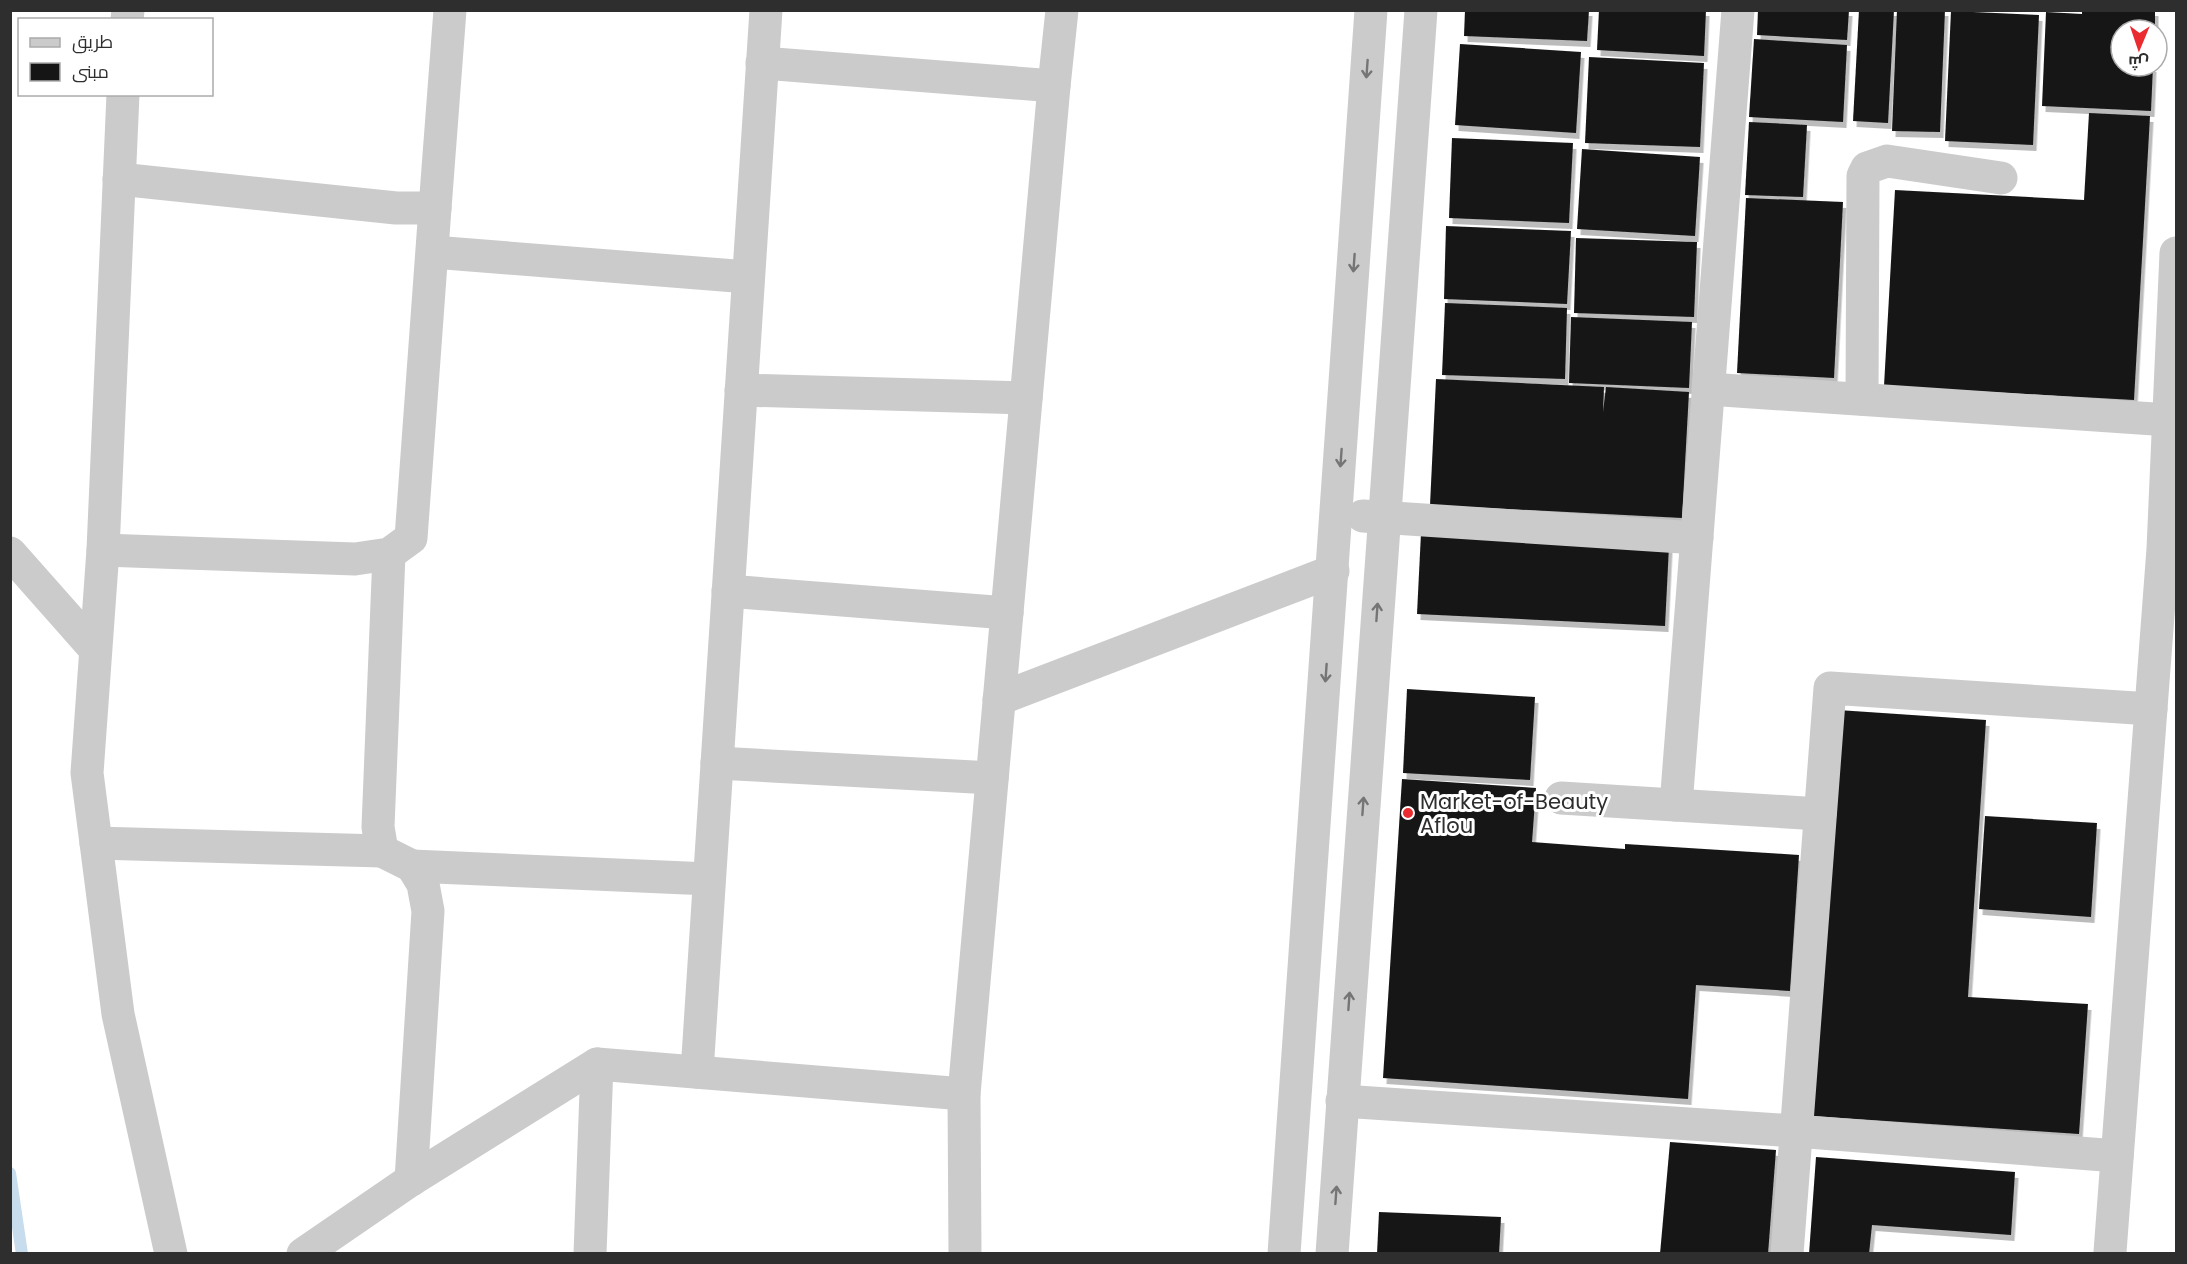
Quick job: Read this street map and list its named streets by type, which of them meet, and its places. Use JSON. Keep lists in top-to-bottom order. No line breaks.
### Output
{"places":["Market-of-Beauty Aflou"],"legend":["طريق","مبنى"],"north":"bottom"}
